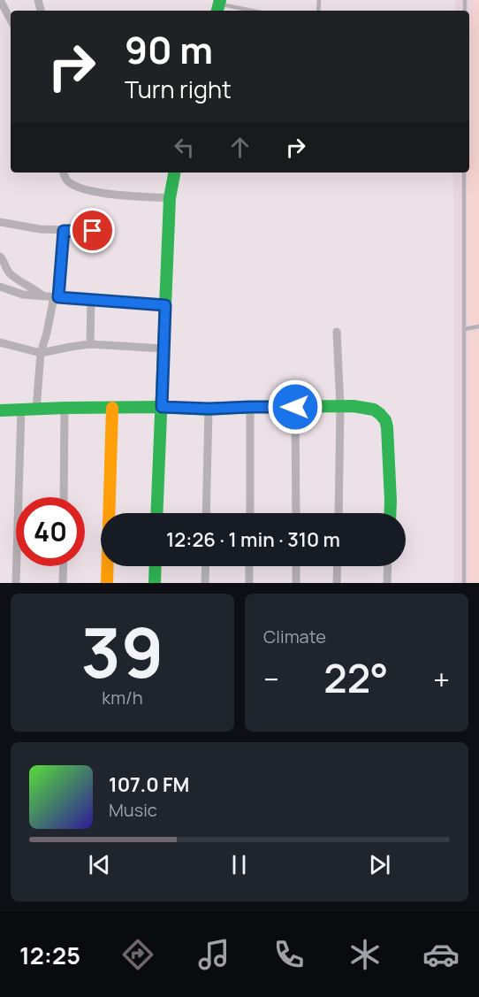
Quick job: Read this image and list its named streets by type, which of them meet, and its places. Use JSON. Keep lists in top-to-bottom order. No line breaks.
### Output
{"page":{"turn":["90 m","Turn right"],"limit":"40","trip":"12:26 · 1 min · 310 m","tile":[["39","km/h"],"Climate"],"heat":["−","22°","+"],"song":["107.0 FM","Music"],"tabs":"12:25"}}
